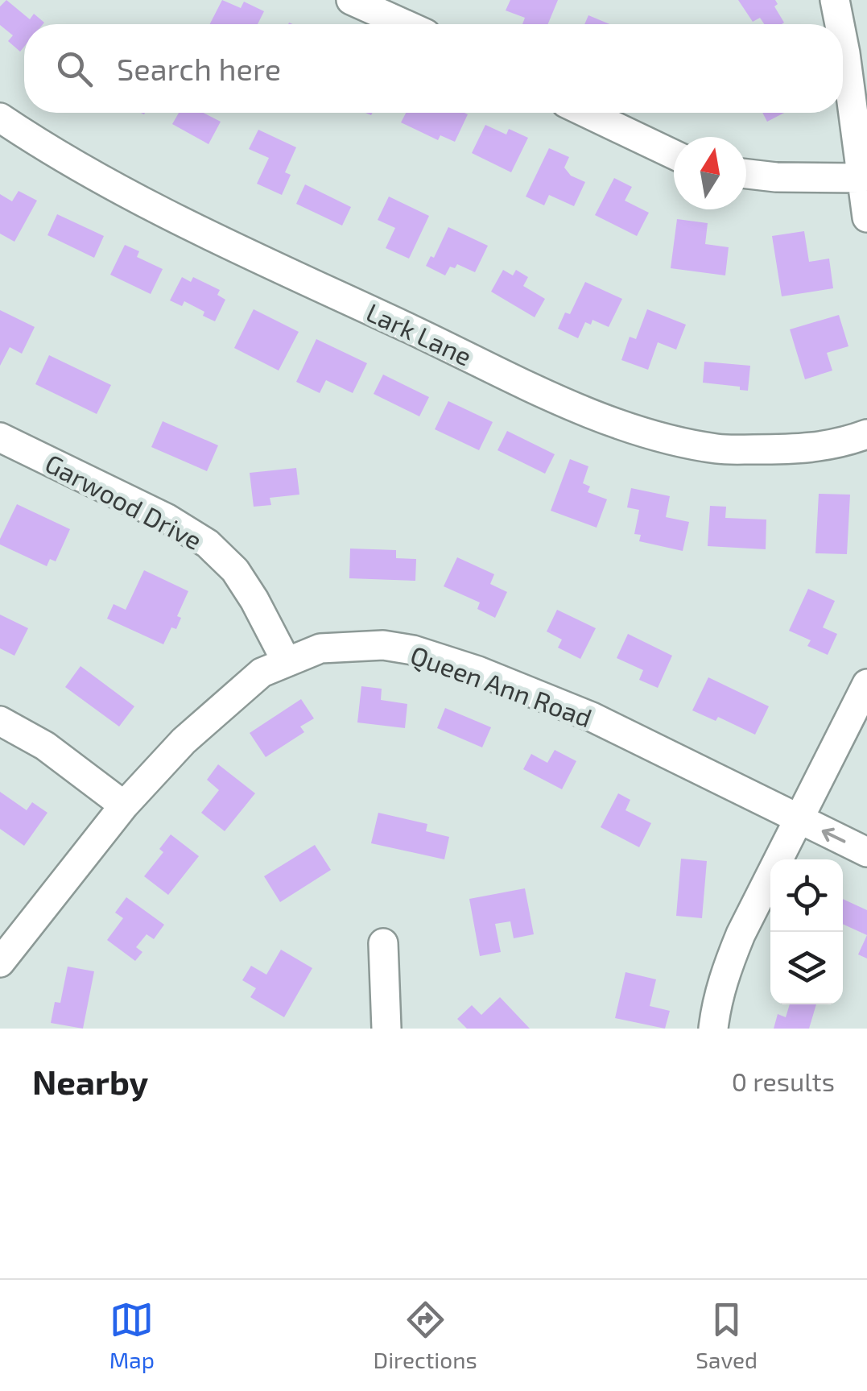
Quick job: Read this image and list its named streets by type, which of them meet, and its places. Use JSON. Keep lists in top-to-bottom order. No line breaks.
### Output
{"streets":{"street":["Lark Lane","Garwood Drive","Queen Ann Road"]},"crossings":[["Garwood Drive","Queen Ann Road"]],"north":"top","page":{"search":"Search here","heading":["Nearby","0 results"],"nav":["Map","Directions","Saved"]}}
